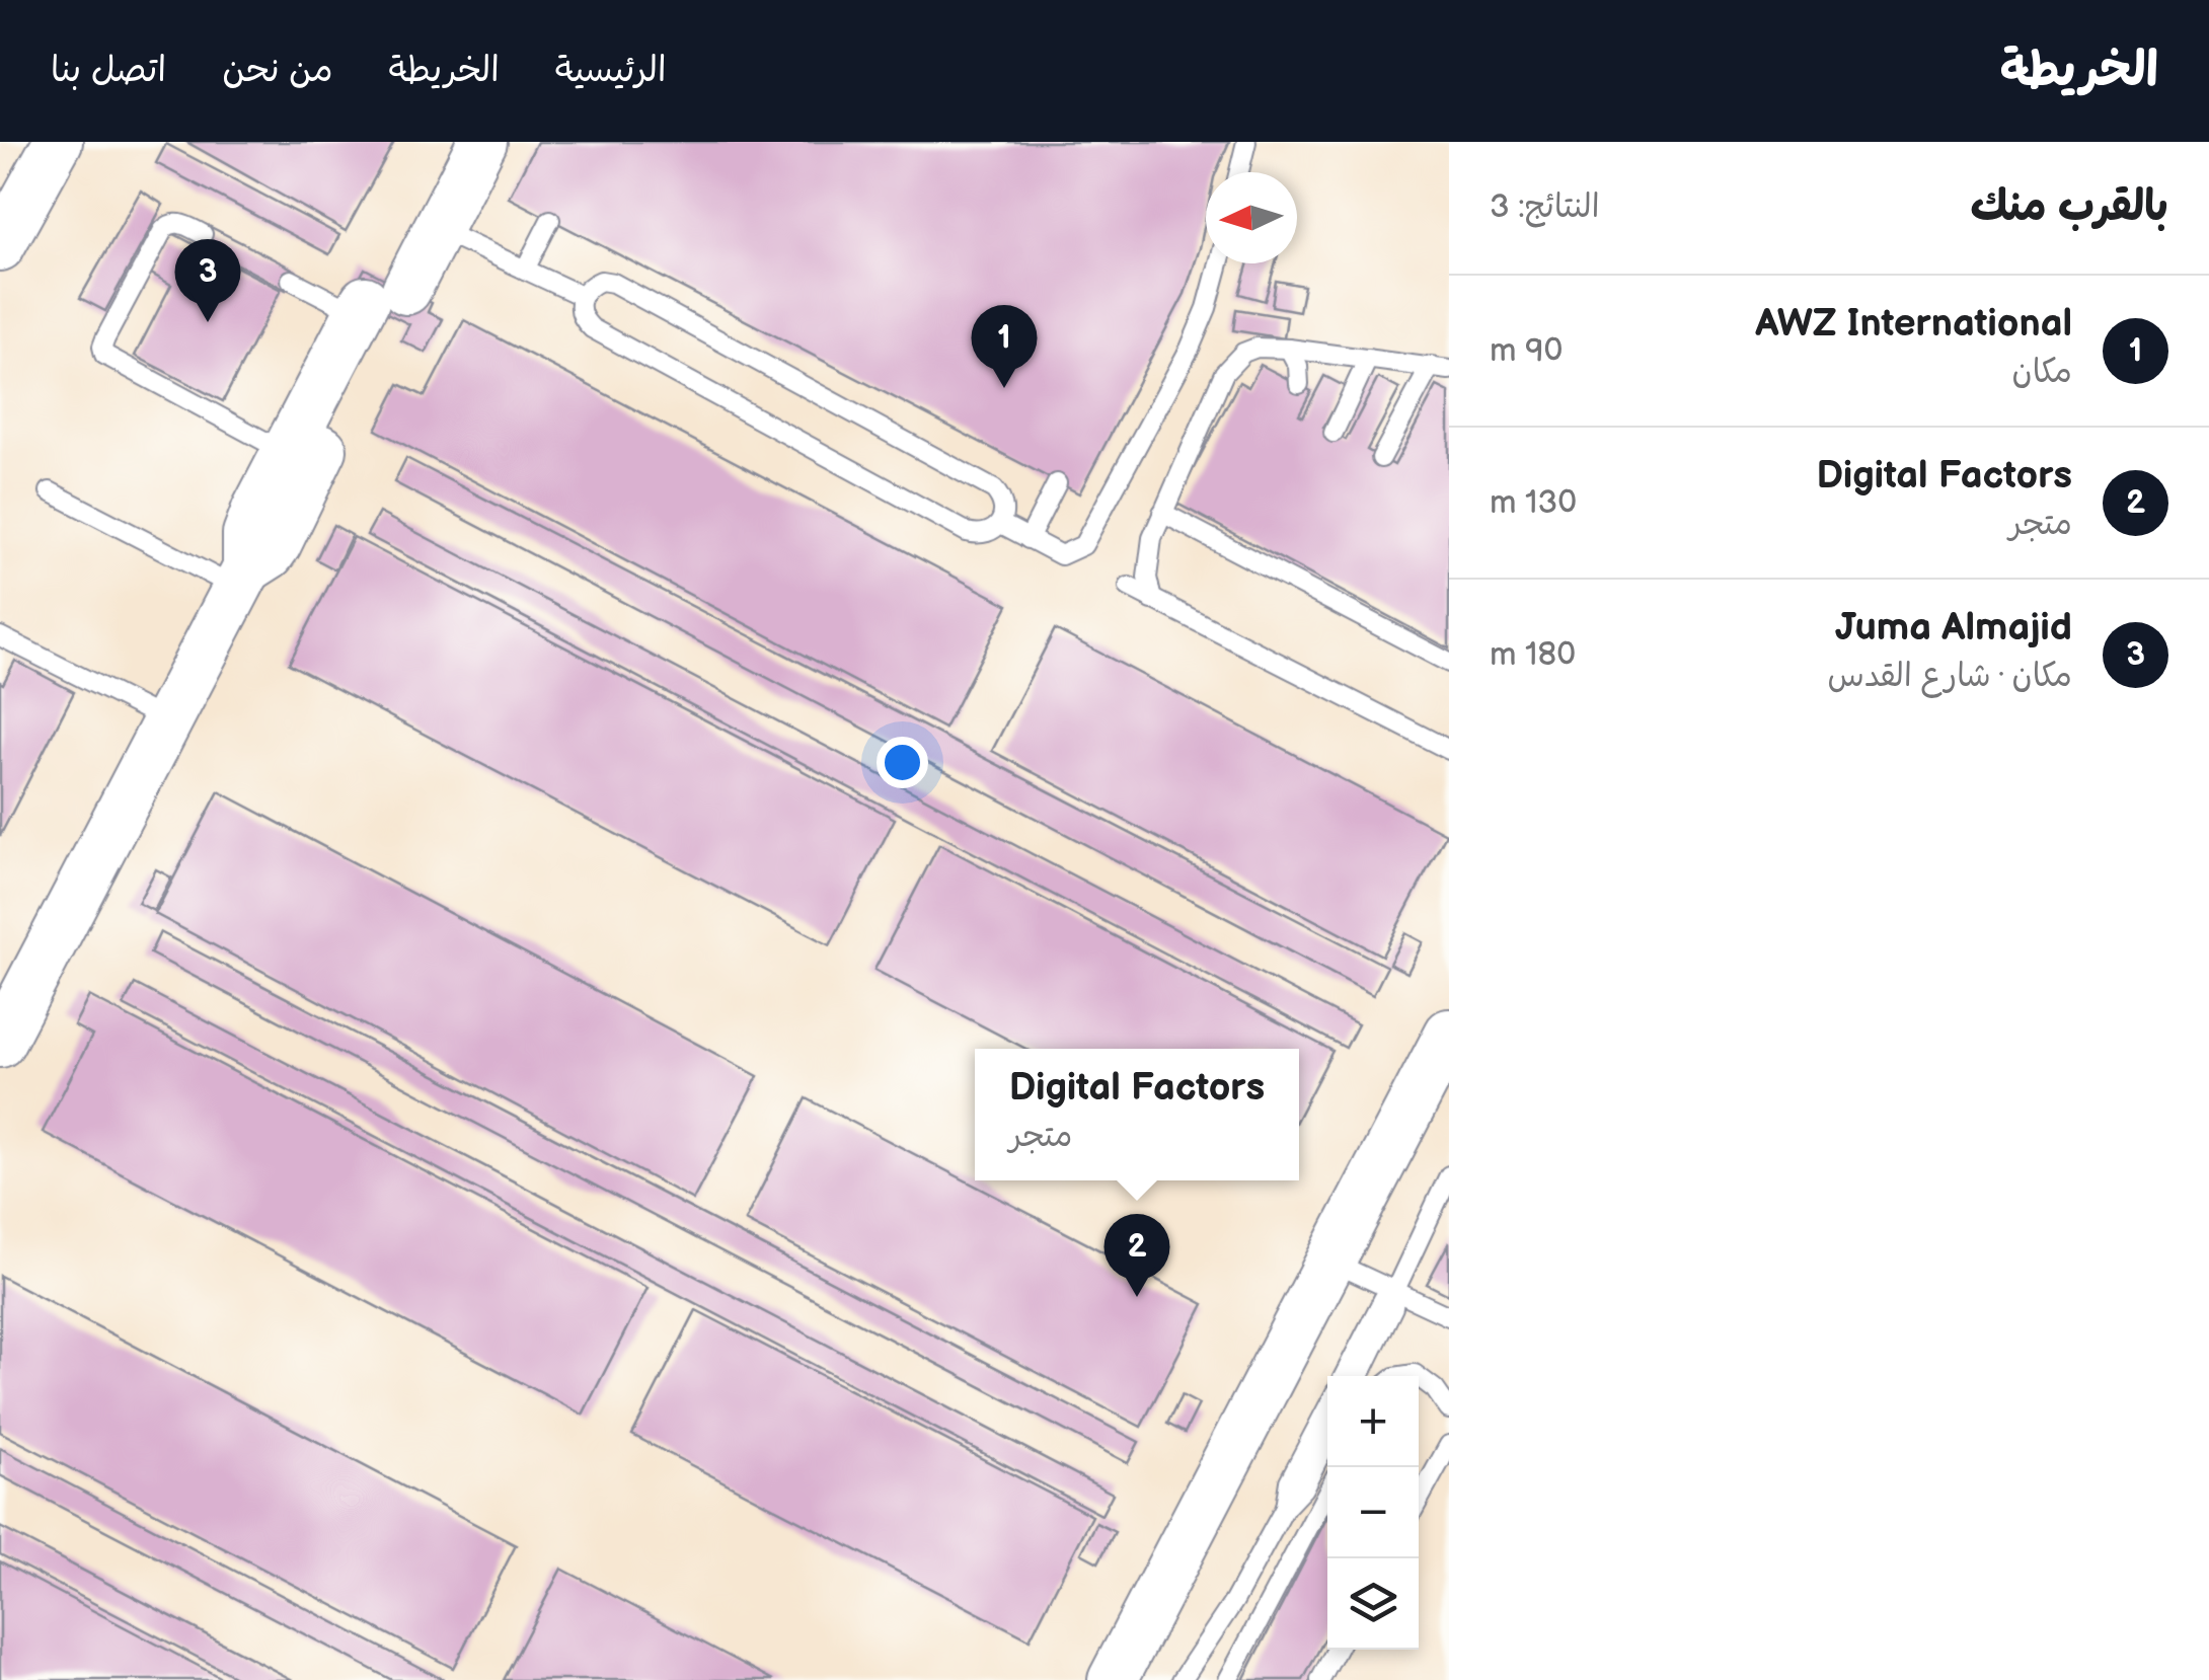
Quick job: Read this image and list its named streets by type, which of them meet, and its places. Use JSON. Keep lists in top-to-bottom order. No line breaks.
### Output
{"north":"left","page":{"header":"الخريطة","nav":["الرئيسية","الخريطة","من نحن","اتصل بنا"],"heading":["بالقرب منك","النتائج: 3"],"pins":["3","1","2"],"list":[{"mark":"1","name":"AWZ International","note":"مكان","value":"90 m"},{"mark":"2","name":"Digital Factors","note":"متجر","value":"130 m"},{"mark":"3","name":"Juma Almajid","note":"مكان · شارع القدس","value":"180 m"}],"popup":["Digital Factors","متجر"],"map_buttons":["+","−"]}}
